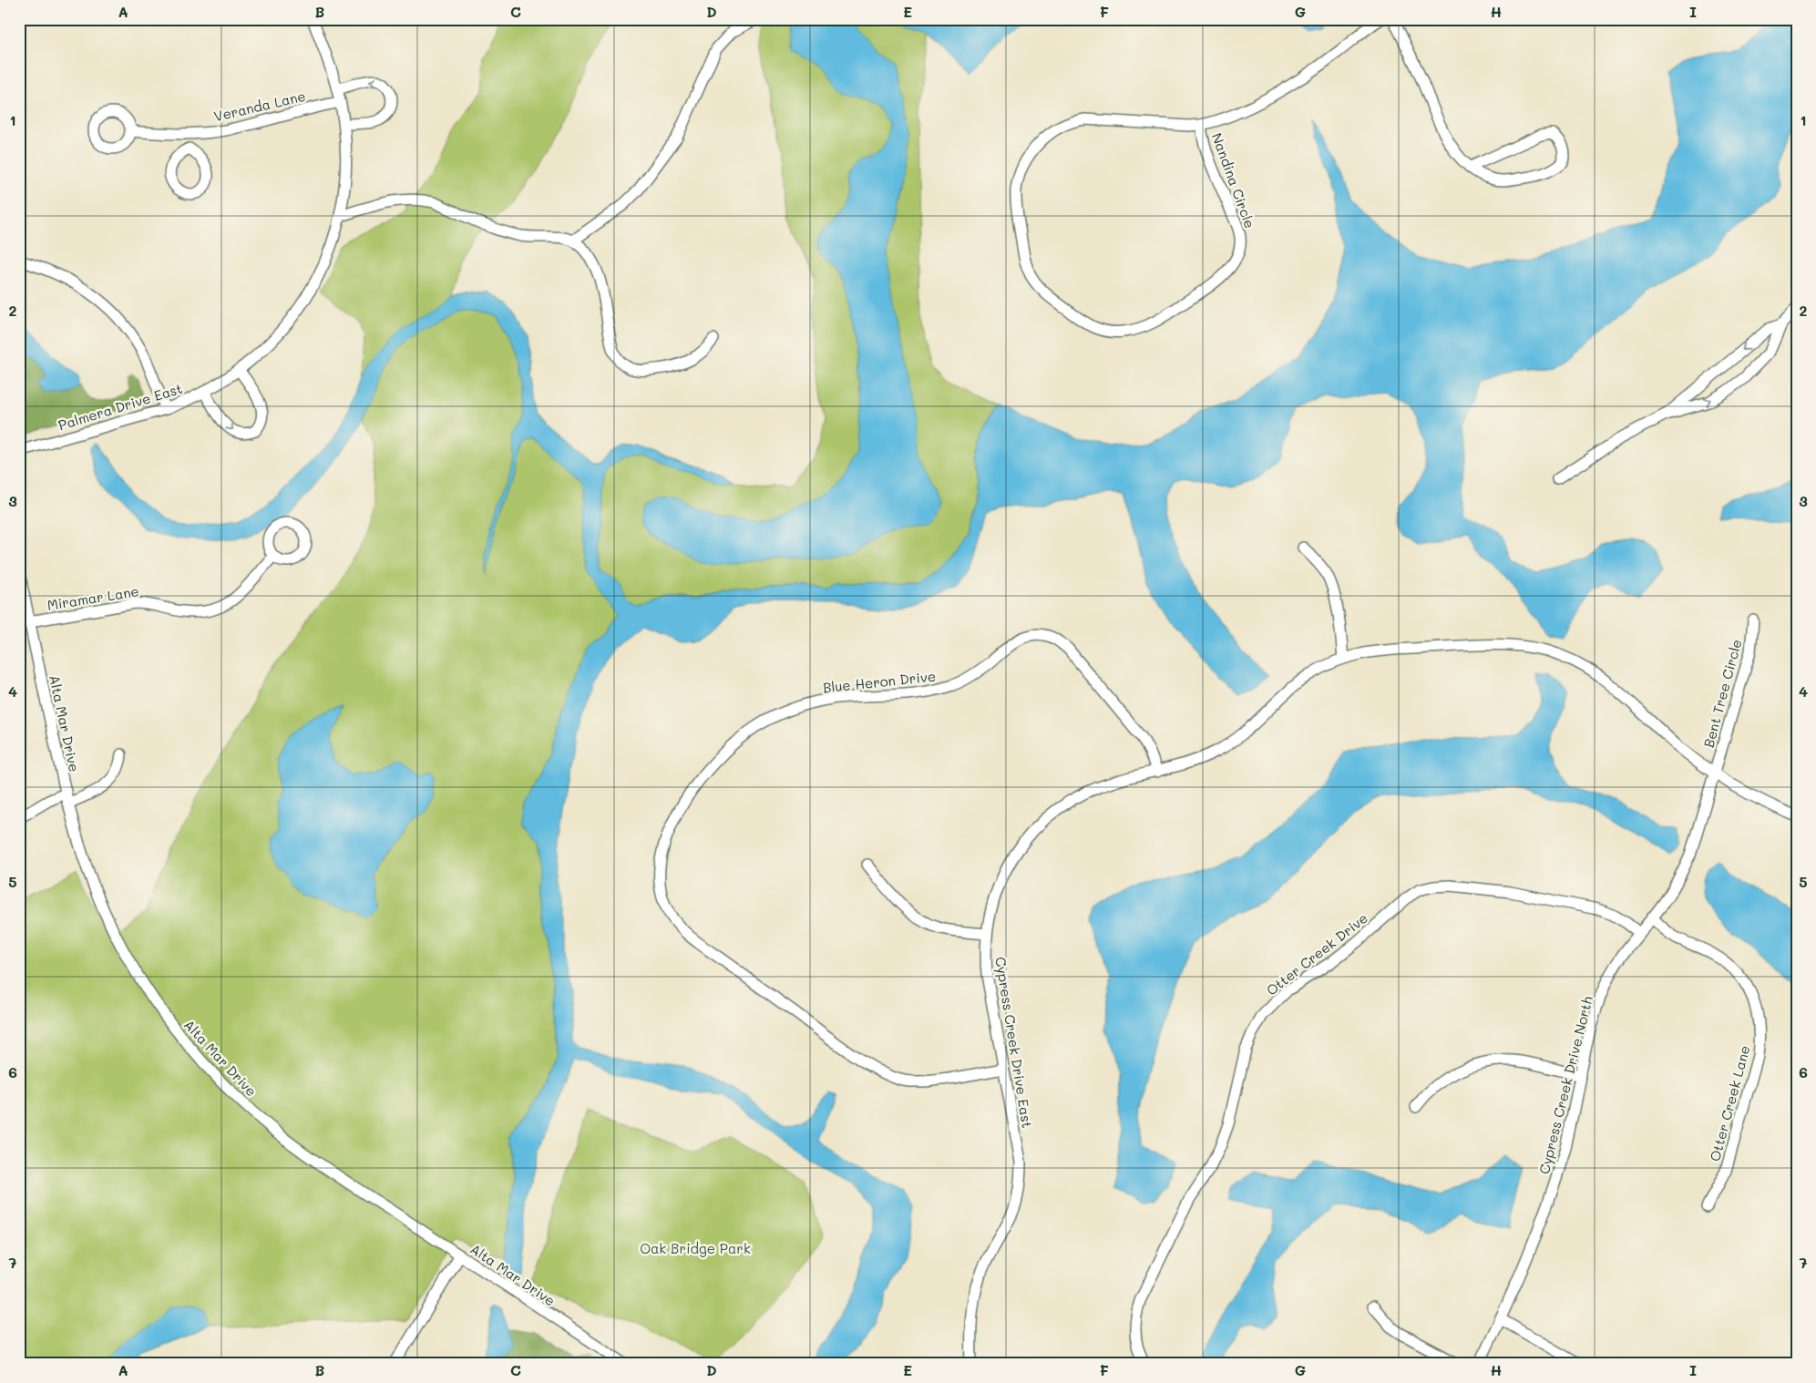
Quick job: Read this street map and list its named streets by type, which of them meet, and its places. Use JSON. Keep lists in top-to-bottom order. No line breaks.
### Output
{"streets":{"street":["Veranda Lane","Nandina Circle","Palmera Drive East","Miramar Lane","Blue Heron Drive","Bent Tree Circle","Alta Mar Drive","Otter Creek Drive","Cypress Creek Drive East","Cypress Creek Drive North","Otter Creek Lane"]},"crossings":[["Veranda Lane","Palmera Drive East"],["Miramar Lane","Alta Mar Drive"],["Blue Heron Drive","Cypress Creek Drive East"],["Bent Tree Circle","Cypress Creek Drive East"],["Bent Tree Circle","Cypress Creek Drive North"],["Otter Creek Drive","Cypress Creek Drive North"],["Cypress Creek Drive East","Cypress Creek Drive North"],["Cypress Creek Drive North","Otter Creek Lane"]],"parks":["Oak Bridge Park"],"grid":{"columns":["A","B","C","D","E","F","G","H","I"],"rows":["1","2","3","4","5","6","7"]}}
